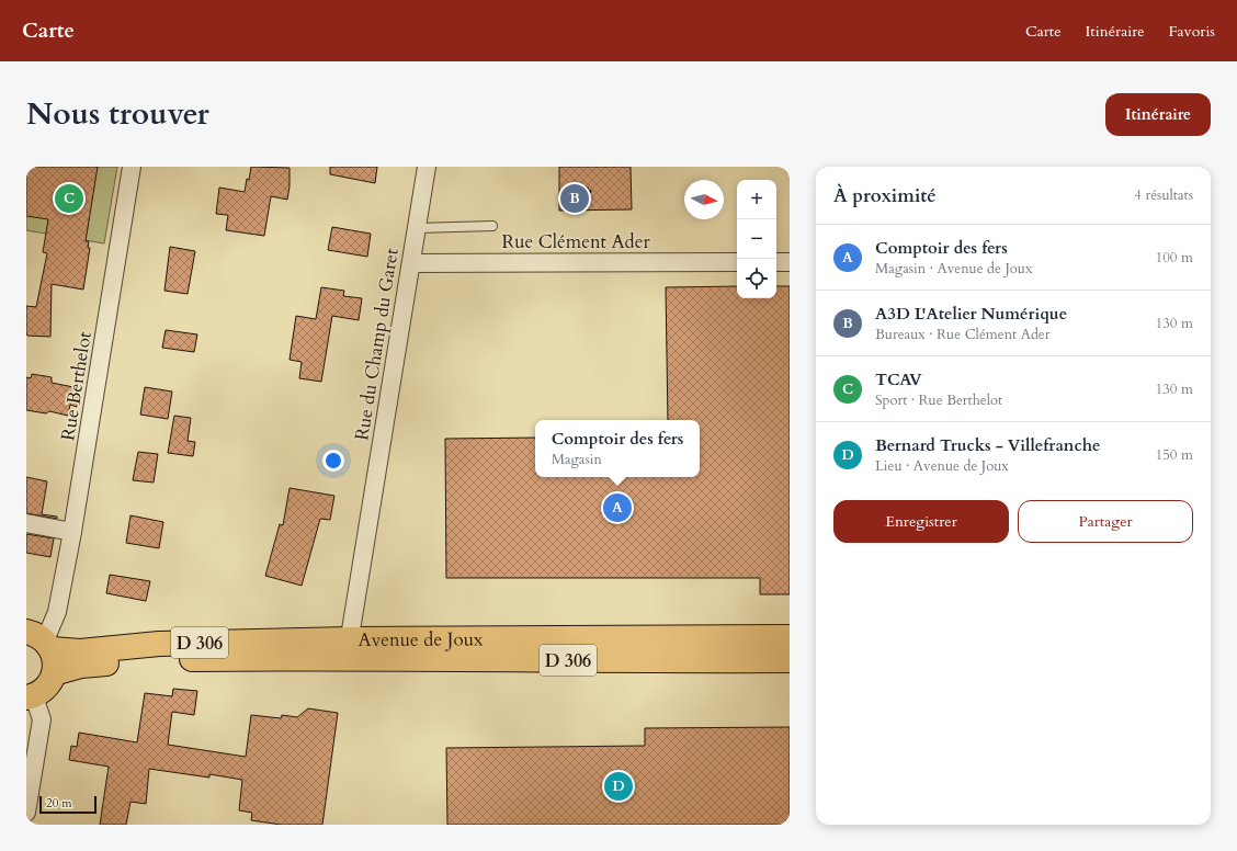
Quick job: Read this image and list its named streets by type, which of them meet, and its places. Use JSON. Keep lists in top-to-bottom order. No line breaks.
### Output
{"streets":{"main road":["Avenue de Joux","D 306"],"street":["Rue Clément Ader","Rue du Champ du Garet","Rue Berthelot"]},"crossings":[["Rue Clément Ader","Rue du Champ du Garet"],["Rue du Champ du Garet","Avenue de Joux"],["Rue Berthelot","Avenue de Joux"]],"scale_bar":"20 m","north":"right","page":{"header":"Carte","nav":["Carte","Itinéraire","Favoris"],"title":"Nous trouver","buttons":["Itinéraire",["Enregistrer","Partager"]],"heading":["À proximité","4 résultats"],"map_buttons":["+","−"],"pins":["B","C","A","D"],"list":[{"mark":"A","name":"Comptoir des fers","note":"Magasin · Avenue de Joux","value":"100 m"},{"mark":"B","name":"A3D L'Atelier Numérique","note":"Bureaux · Rue Clément Ader","value":"130 m"},{"mark":"C","name":"TCAV","note":"Sport · Rue Berthelot","value":"130 m"},{"mark":"D","name":"Bernard Trucks - Villefranche","note":"Lieu · Avenue de Joux","value":"150 m"}],"popup":["Comptoir des fers","Magasin"],"scale":"20 m"}}
